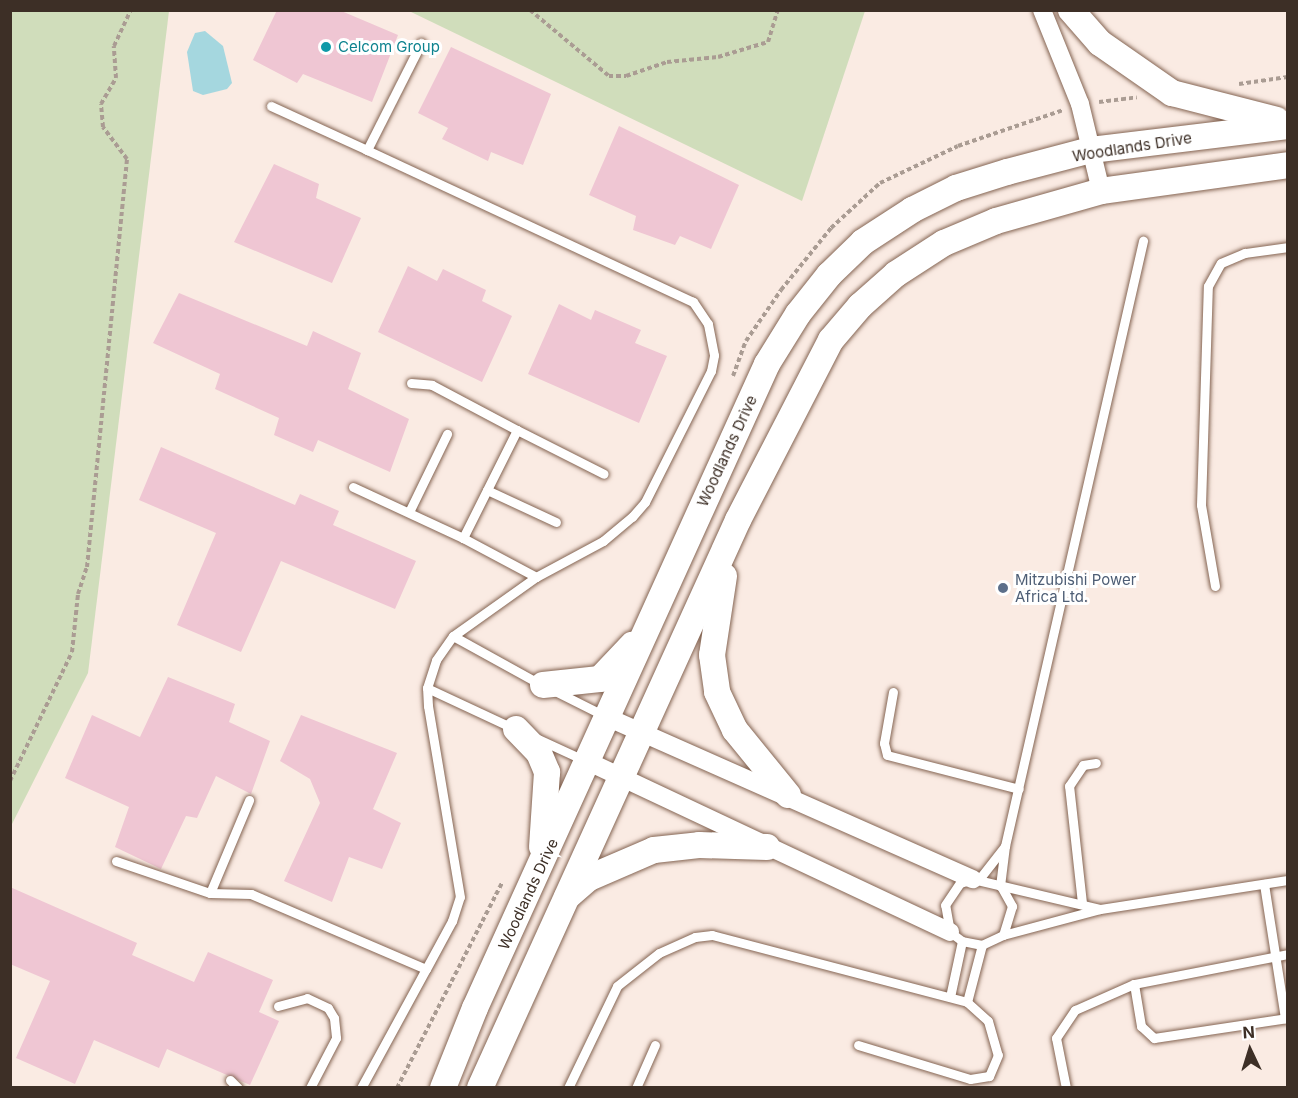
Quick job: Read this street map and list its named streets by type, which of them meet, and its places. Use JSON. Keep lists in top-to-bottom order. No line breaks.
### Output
{"streets":{"main road":["Woodlands Drive"]},"places":["Celcom Group","Mitzubishi Power Africa Ltd."],"north":"top"}
